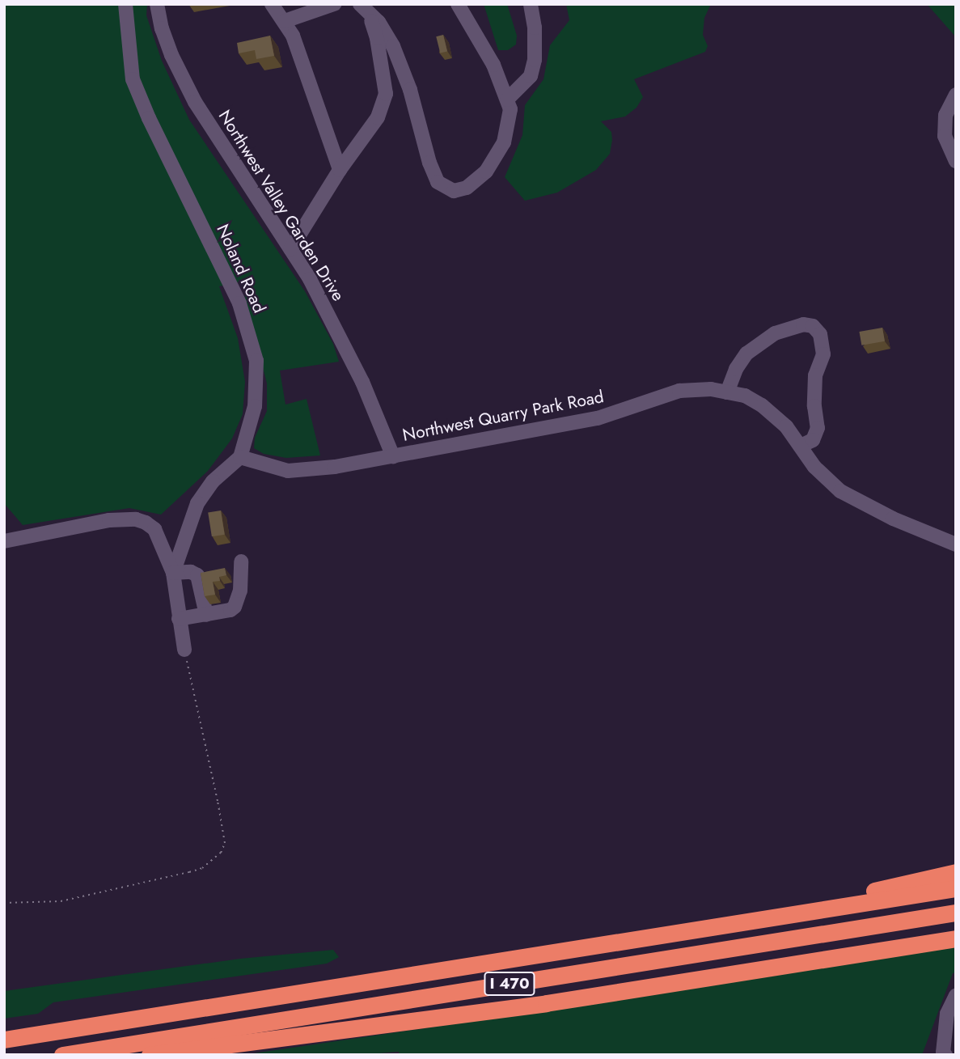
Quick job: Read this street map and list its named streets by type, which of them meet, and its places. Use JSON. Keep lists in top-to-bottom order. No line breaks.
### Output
{"streets":{"highway":["I 470"],"street":["Northwest Valley Garden Drive","Noland Road","Northwest Quarry Park Road"]},"crossings":[["Northwest Valley Garden Drive","Northwest Quarry Park Road"],["Noland Road","Northwest Quarry Park Road"]]}
